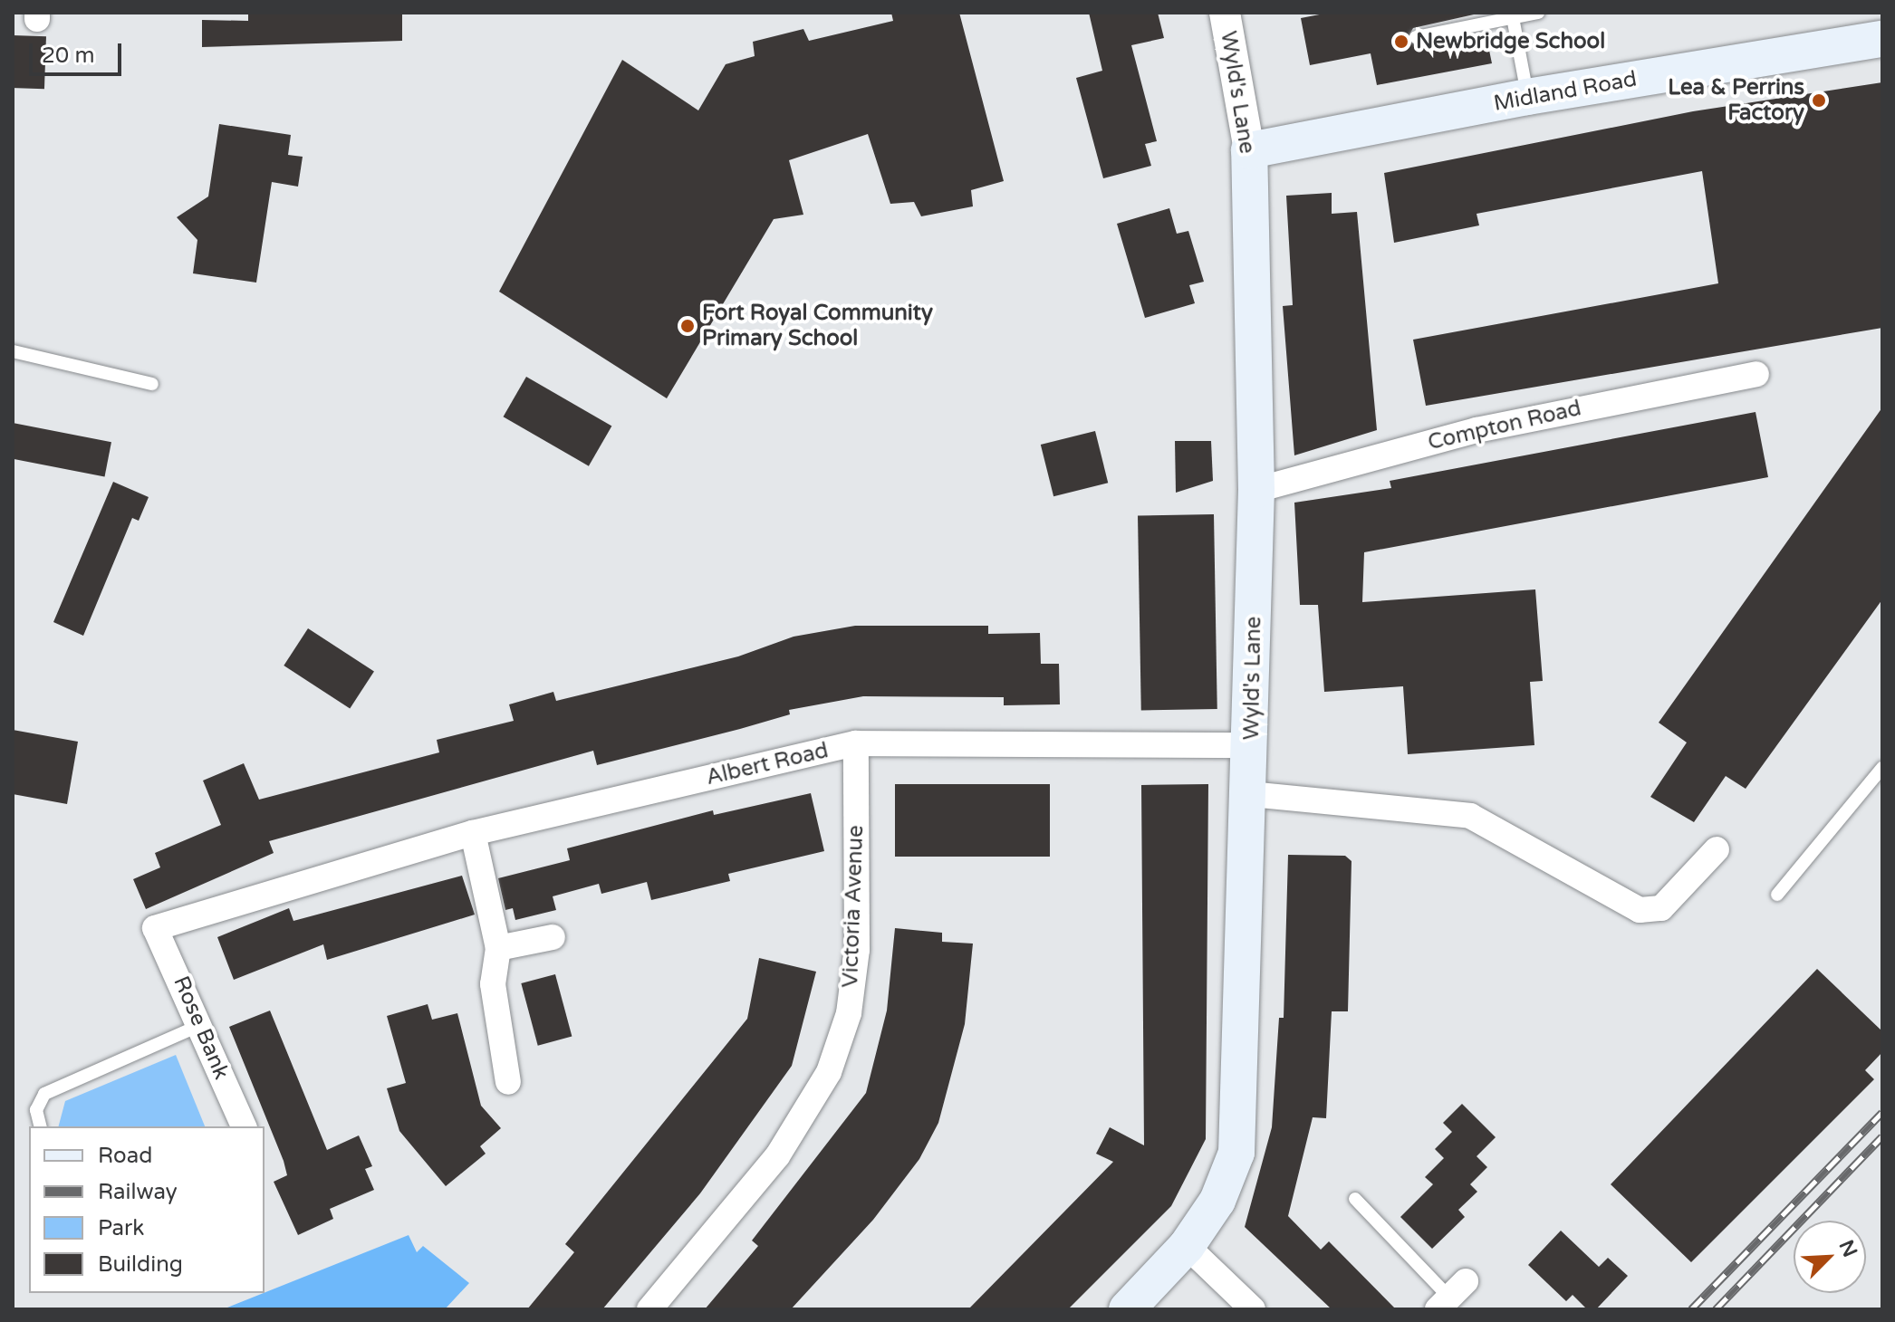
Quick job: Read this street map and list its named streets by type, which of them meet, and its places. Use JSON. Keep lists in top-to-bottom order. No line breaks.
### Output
{"streets":{"main road":["Midland Road","Wyld's Lane"],"street":["Compton Road","Albert Road","Victoria Avenue","Rose Bank"]},"crossings":[["Midland Road","Wyld's Lane"],["Wyld's Lane","Compton Road"],["Wyld's Lane","Albert Road"],["Albert Road","Victoria Avenue"],["Albert Road","Rose Bank"]],"places":["Newbridge School","Lea & Perrins Factory","Fort Royal Community Primary School"],"legend":["Road","Railway","Park","Building"],"scale_bar":"20 m","north":"top right"}
